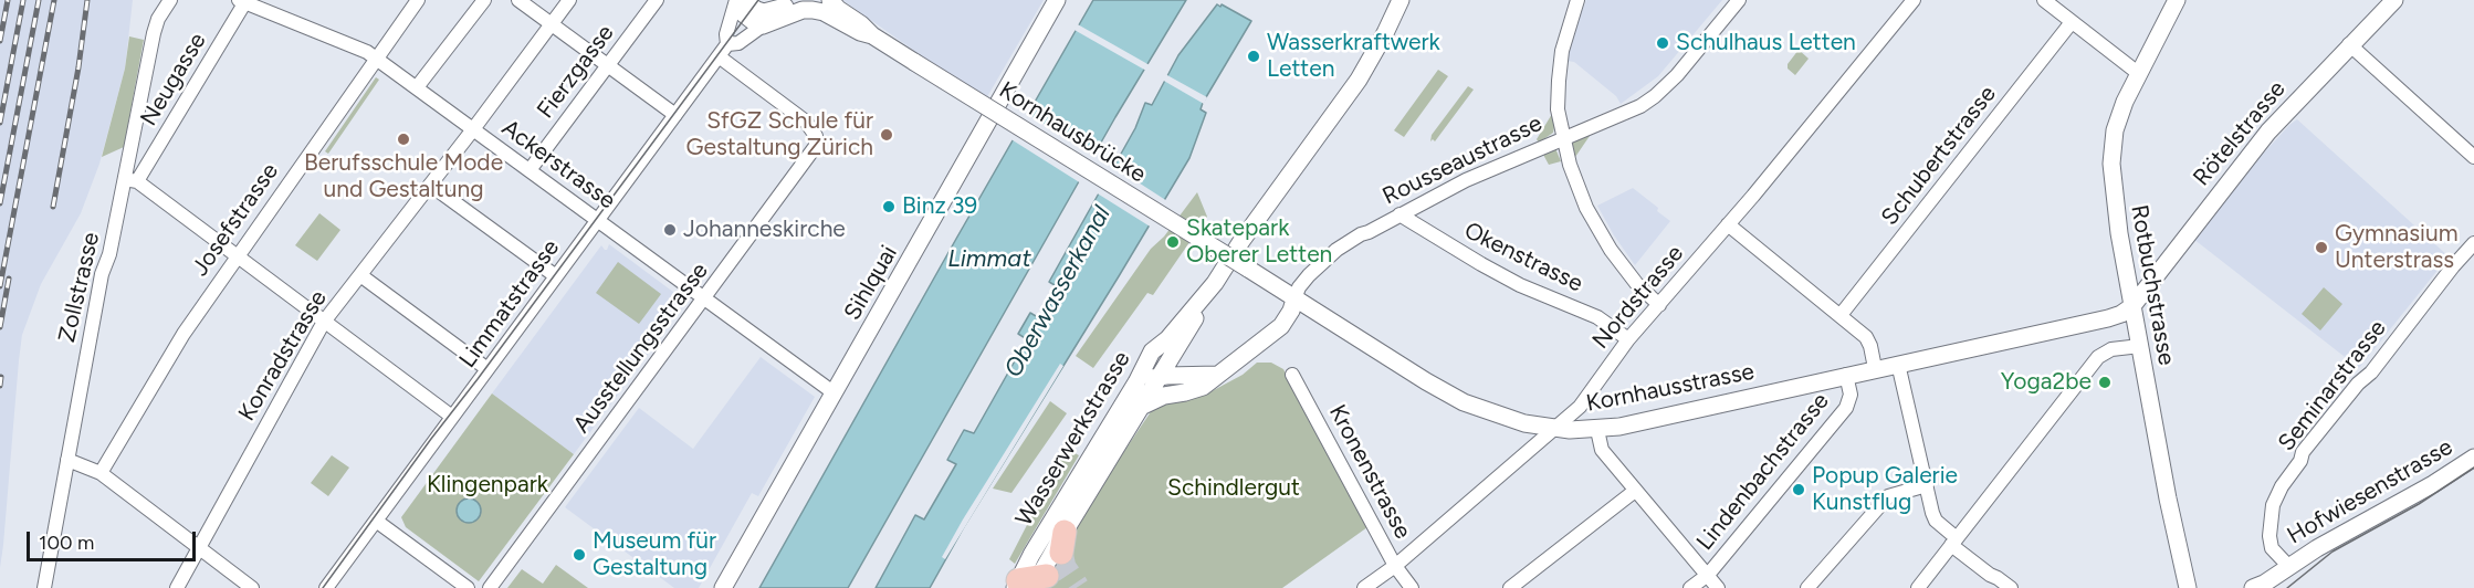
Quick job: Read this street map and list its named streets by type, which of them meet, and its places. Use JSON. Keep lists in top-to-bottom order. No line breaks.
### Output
{"streets":{"street":["Fierzgasse","Neugasse","Kornhausbrücke","Rötelstrasse","Schubertstrasse","Rousseaustrasse","Ackerstrasse","Josefstrasse","Okenstrasse","Sihlquai","Rotbuchstrasse","Zollstrasse","Nordstrasse","Limmatstrasse","Ausstellungsstrasse","Konradstrasse","Seminarstrasse","Kornhausstrasse","Wasserwerkstrasse","Kronenstrasse","Lindenbachstrasse","Hofwiesenstrasse"]},"crossings":[["Fierzgasse","Ackerstrasse"],["Neugasse","Ackerstrasse"],["Neugasse","Zollstrasse"],["Kornhausbrücke","Kornhausstrasse"],["Rötelstrasse","Rotbuchstrasse"],["Rötelstrasse","Kornhausstrasse"],["Rousseaustrasse","Okenstrasse"],["Rousseaustrasse","Kornhausstrasse"],["Rousseaustrasse","Wasserwerkstrasse"],["Ackerstrasse","Josefstrasse"],["Ackerstrasse","Sihlquai"],["Ackerstrasse","Limmatstrasse"],["Ackerstrasse","Ausstellungsstrasse"],["Ackerstrasse","Konradstrasse"],["Okenstrasse","Nordstrasse"],["Rotbuchstrasse","Kornhausstrasse"],["Nordstrasse","Kornhausstrasse"],["Nordstrasse","Kronenstrasse"],["Limmatstrasse","Ausstellungsstrasse"],["Seminarstrasse","Hofwiesenstrasse"],["Kornhausstrasse","Lindenbachstrasse"]],"water":["Limmat","Oberwasserkanal"],"parks":["Klingenpark","Schindlergut"],"places":["Schulhaus Letten","Wasserkraftwerk Letten","SfGZ Schule für Gestaltung Zürich","Berufsschule Mode und Gestaltung","Binz 39","Johanneskirche","Skatepark Oberer Letten","Gymnasium Unterstrass","Yoga2be","Popup Galerie Kunstflug","Museum für Gestaltung"],"scale_bar":"100 m"}
